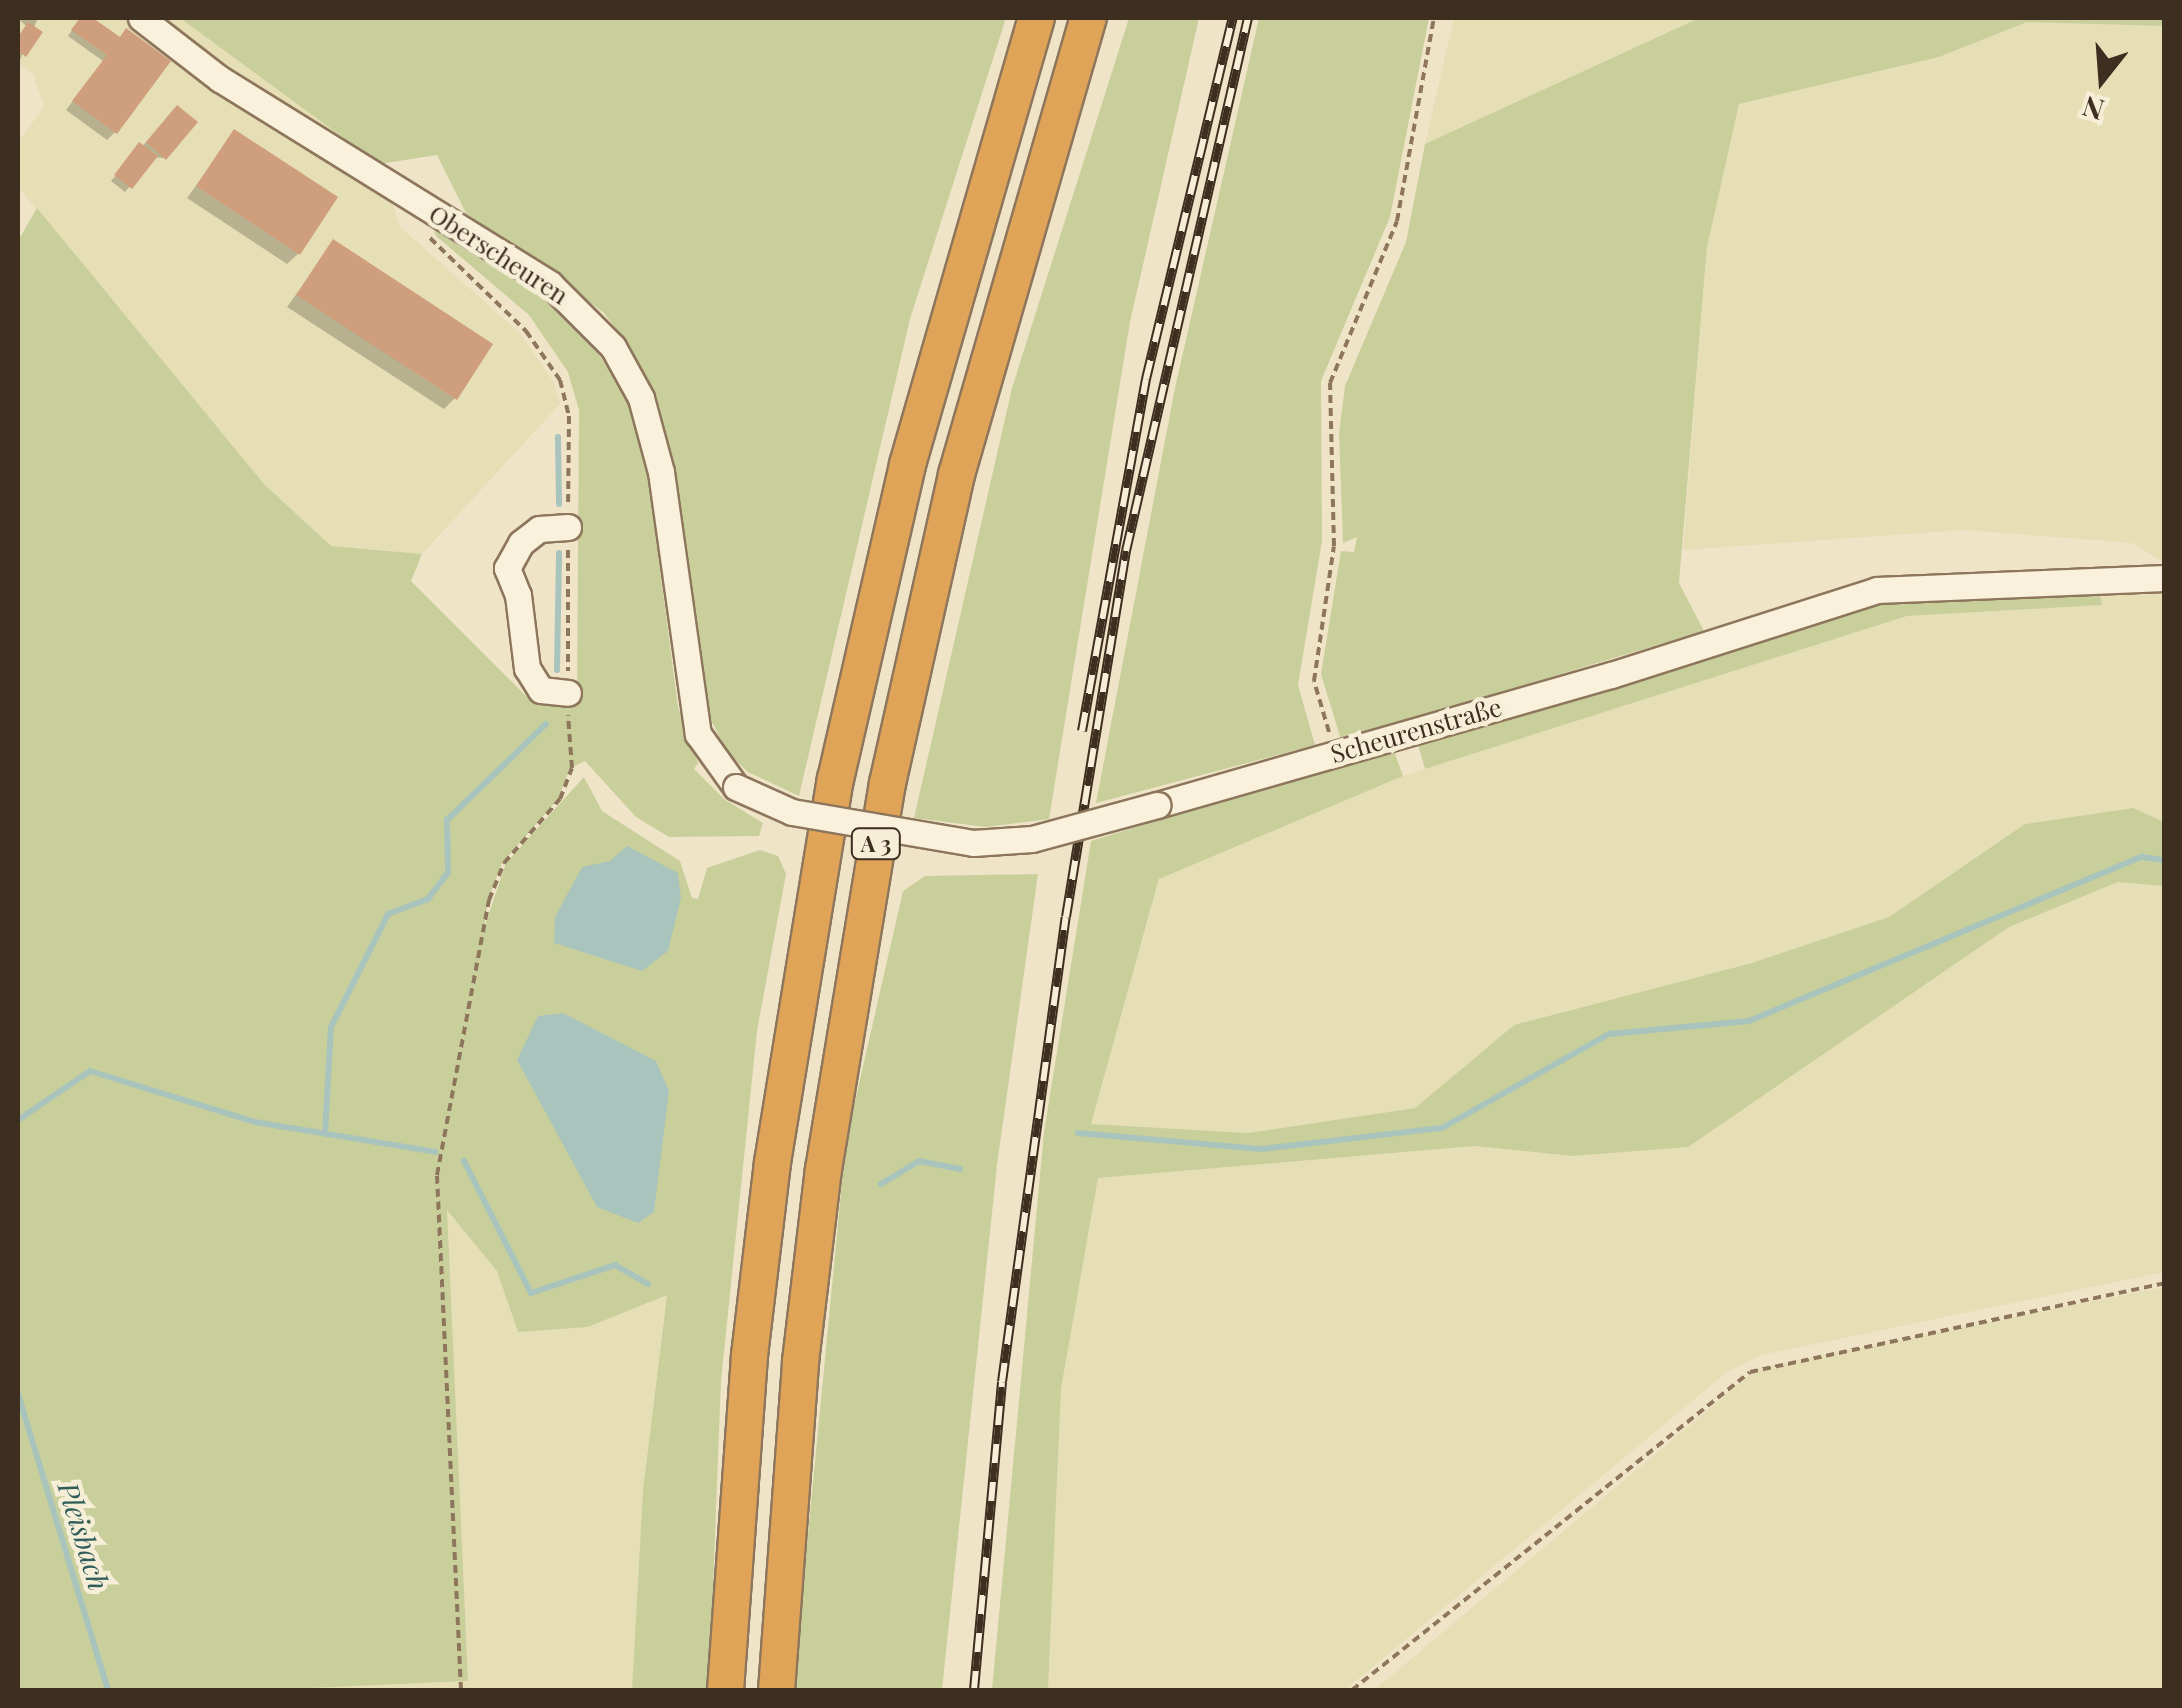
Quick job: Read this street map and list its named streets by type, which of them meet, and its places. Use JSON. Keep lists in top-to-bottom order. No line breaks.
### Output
{"streets":{"highway":["A 3"],"street":["Oberscheuren","Scheurenstraße"]},"crossings":[["Oberscheuren","Scheurenstraße"]],"water":["Pleisbach"],"north":"bottom"}
